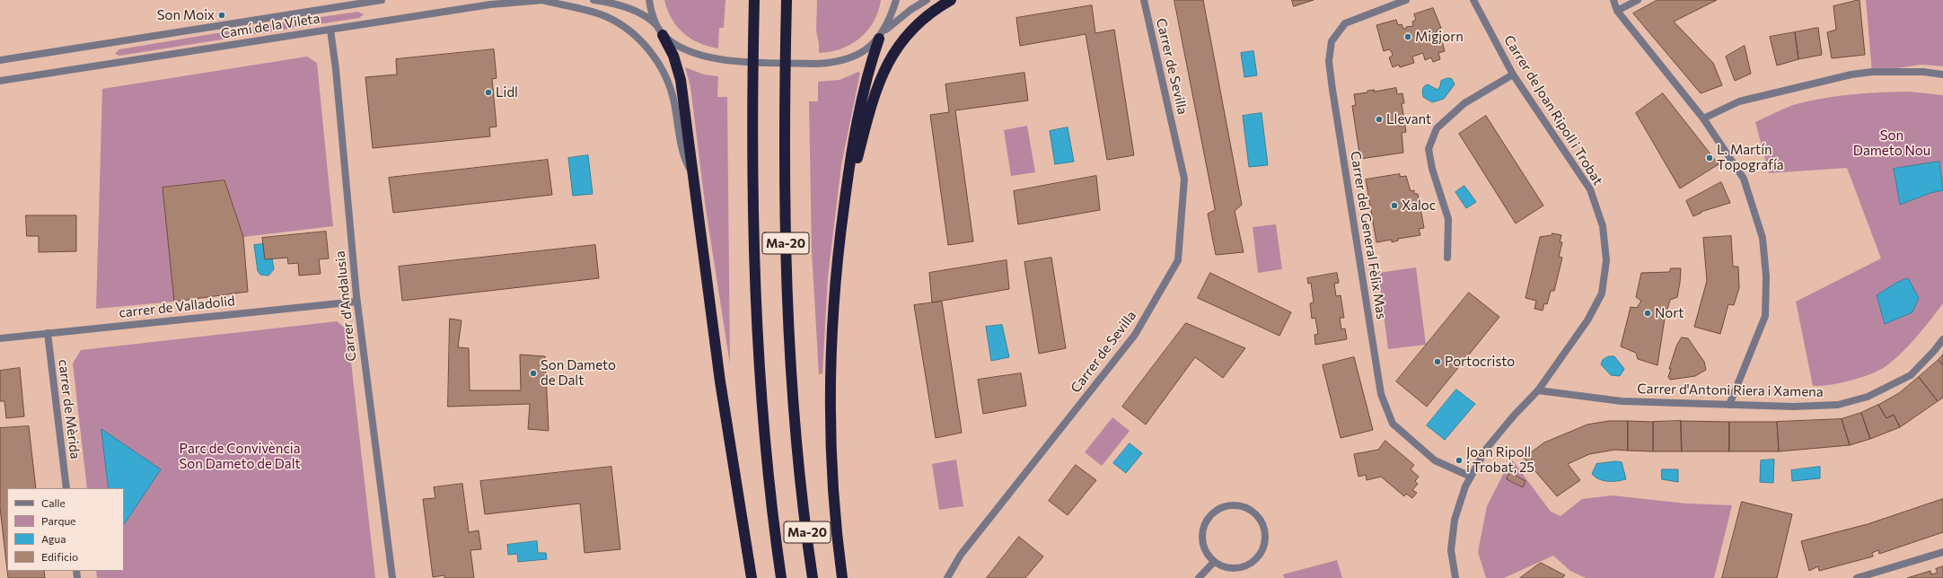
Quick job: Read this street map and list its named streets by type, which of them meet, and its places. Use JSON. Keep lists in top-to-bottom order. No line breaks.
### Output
{"streets":{"highway":["Ma-20"],"street":["Camí de la Vileta","Carrer de Sevilla","Carrer de Joan Ripoll i Trobat","Carrer del General Fèlix Mas","Carrer d'Andalusia","carrer de Valladolid","Carrer d'Antoni Riera i Xamena","carrer de Mèrida"]},"crossings":[["Camí de la Vileta","Carrer d'Andalusia"],["Carrer de Joan Ripoll i Trobat","Carrer del General Fèlix Mas"],["Carrer de Joan Ripoll i Trobat","Carrer d'Antoni Riera i Xamena"],["Carrer d'Andalusia","carrer de Valladolid"],["carrer de Valladolid","carrer de Mèrida"]],"parks":["Son Dameto Nou","Parc de Convivència Son Dameto de Dalt"],"places":["Son Moix","Migjorn","Lidl","Llevant","L. Martín Topografía","Xaloc","Nort","Portocristo","Son Dameto de Dalt","Joan Ripoll i Trobat, 25"],"legend":["Calle","Parque","Agua","Edificio"]}
